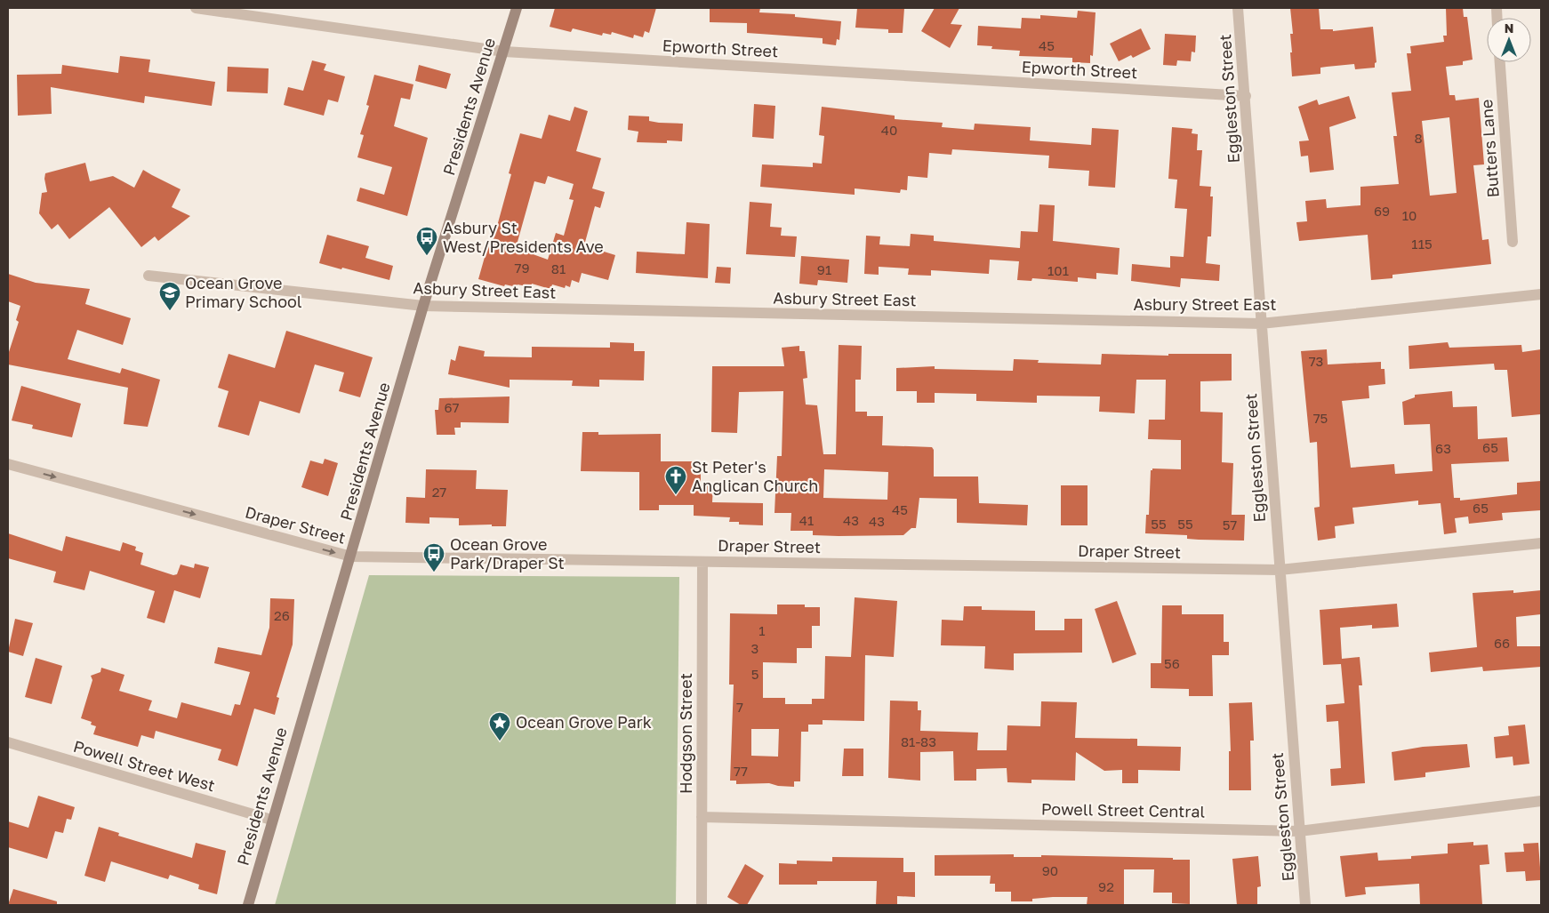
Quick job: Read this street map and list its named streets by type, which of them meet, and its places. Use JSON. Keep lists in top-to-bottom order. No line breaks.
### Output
{"streets":{"street":["Epworth Street","Eggleston Street","Presidents Avenue","Butters Lane","Asbury Street East","Draper Street","Hodgson Street","Powell Street West","Powell Street Central"]},"crossings":[["Epworth Street","Eggleston Street"],["Epworth Street","Presidents Avenue"],["Eggleston Street","Asbury Street East"],["Eggleston Street","Draper Street"],["Eggleston Street","Powell Street Central"],["Presidents Avenue","Asbury Street East"],["Presidents Avenue","Draper Street"],["Presidents Avenue","Powell Street West"],["Draper Street","Hodgson Street"],["Hodgson Street","Powell Street Central"]],"places":{"bus stop":["Asbury St West/Presidents Ave","Ocean Grove Park/Draper St"],"school or university":["Ocean Grove Primary School"],"church":["St Peter's Anglican Church"],"place":["Ocean Grove Park"]},"house_numbers":["45","40","8","69","10","115","79","81","91","101","73","67","75","65","63","27","65","45","41","43","43","55","55","57","26","1","66","3","56","5","7","81-83","77","90","92"],"north":"top"}
